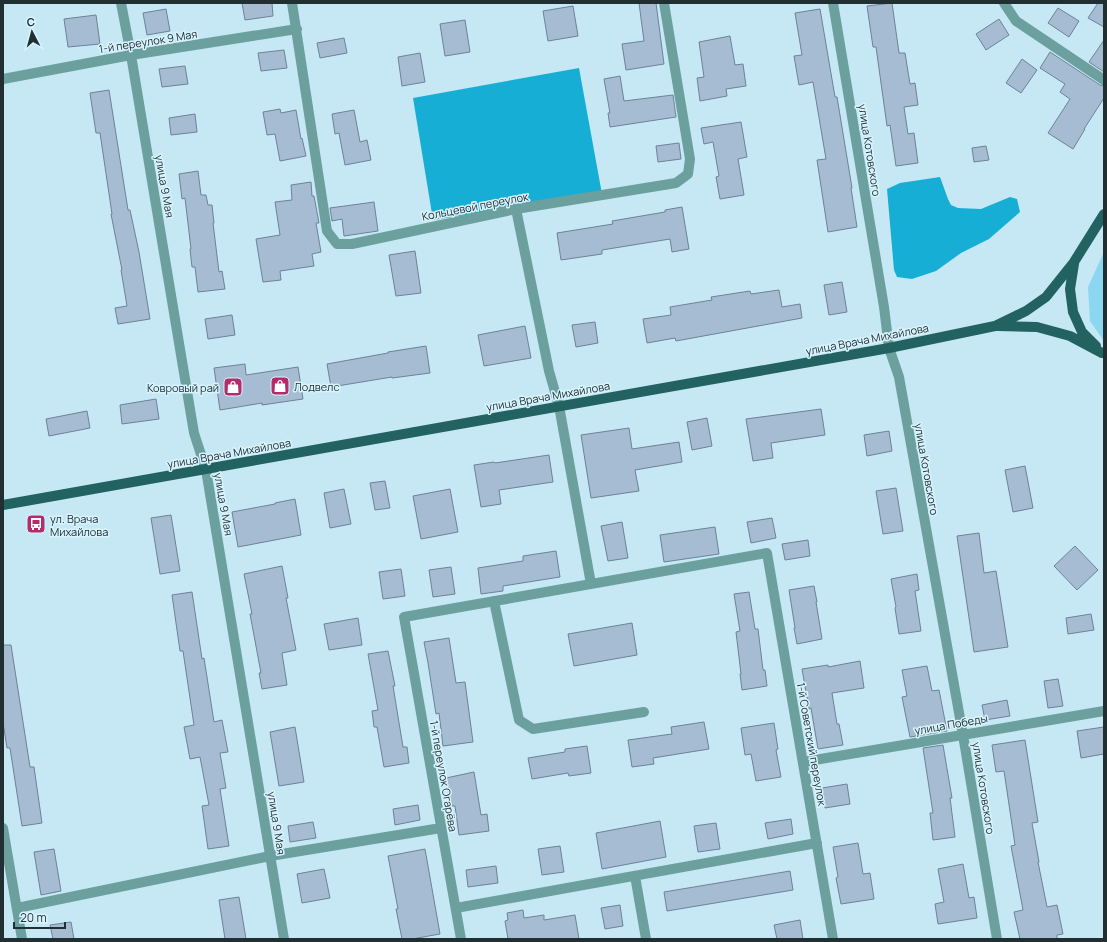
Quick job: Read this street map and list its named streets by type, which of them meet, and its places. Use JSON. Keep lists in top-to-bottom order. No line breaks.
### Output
{"streets":{"main road":["улица Врача Михайлова"],"street":["1-й переулок 9 Мая","улица Котовского","улица 9 Мая","Кольцевой переулок","улица Победы","1-й Советский переулок","1-й переулок Огарёва"]},"crossings":[["1-й переулок 9 Мая","улица 9 Мая"],["1-й переулок 9 Мая","Кольцевой переулок"],["улица Котовского","улица Врача Михайлова"],["улица Котовского","улица Победы"],["улица 9 Мая","улица Врача Михайлова"],["улица Победы","1-й Советский переулок"]],"places":{"shop":["Лодвелс","Ковровый рай"],"bus stop":["ул. Врача Михайлова"]},"scale_bar":"20 m","north":"top"}
